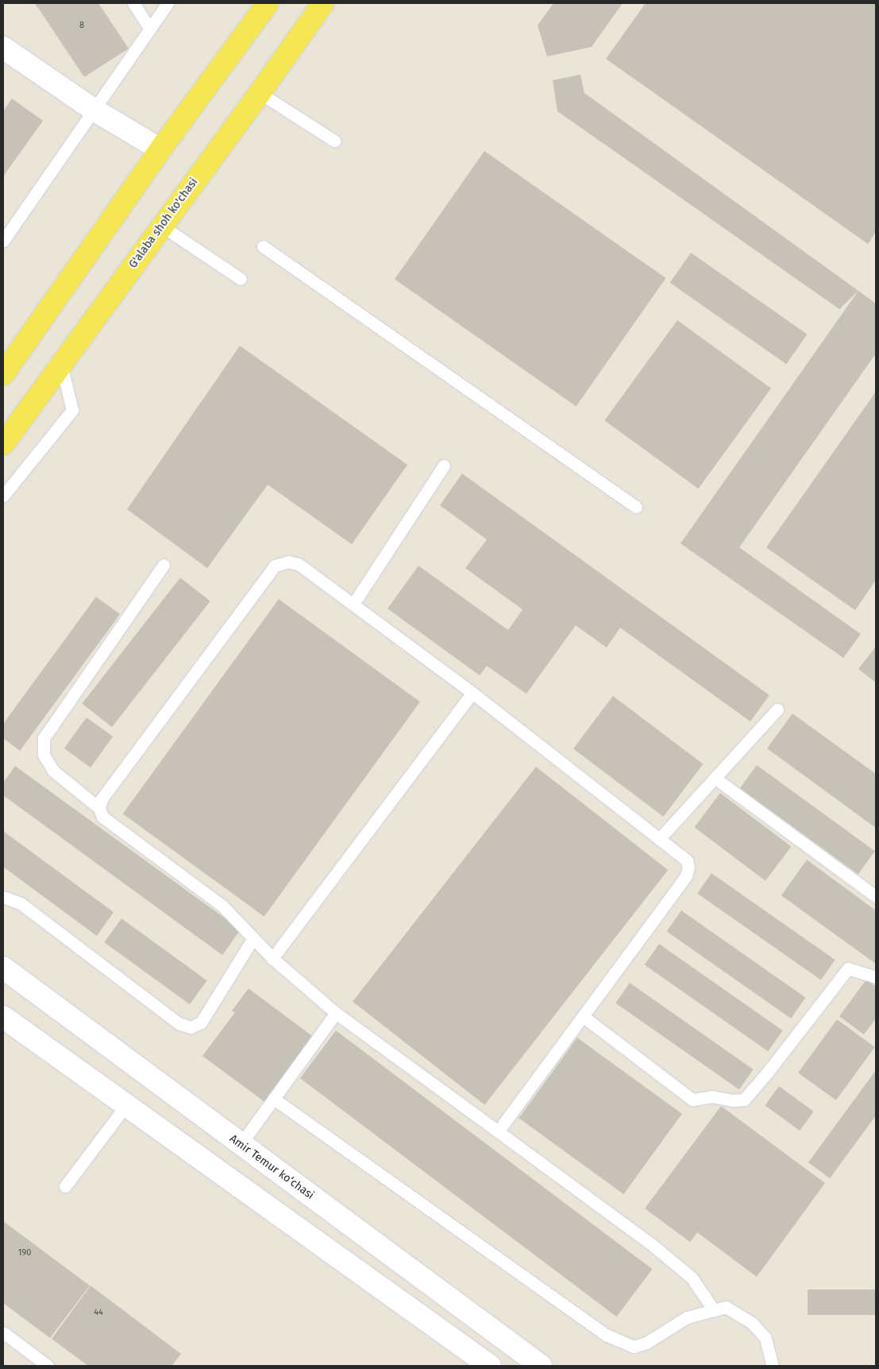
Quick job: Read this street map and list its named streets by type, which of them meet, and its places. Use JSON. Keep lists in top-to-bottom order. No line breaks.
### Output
{"streets":{"main road":["G'alaba shoh ko'chasi","Amir Temur ko‘chasi"]},"house_numbers":["8","190","44"]}
